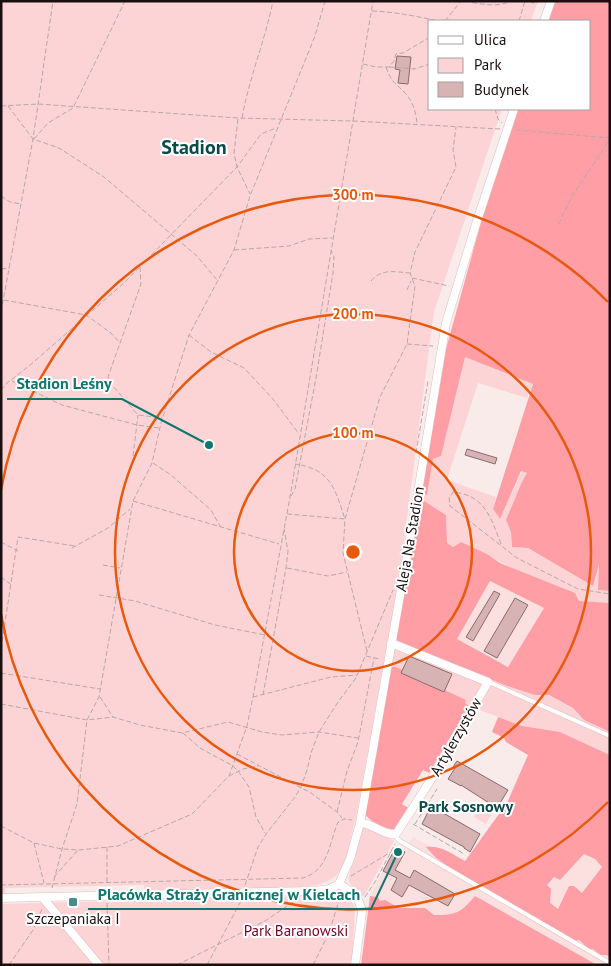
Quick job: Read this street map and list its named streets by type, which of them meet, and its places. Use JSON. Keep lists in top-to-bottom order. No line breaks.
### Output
{"streets":{"street":["Aleja Na Stadion","Artylerzystów"]},"districts":["Stadion","Park Sosnowy"],"parks":["Park Baranowski"],"places":{"other":["Stadion Leśny","Placówka Straży Granicznej w Kielcach"],"transit":["Szczepaniaka I"]},"legend":["Ulica","Park","Budynek"],"rings":["300 m","200 m","100 m"]}
